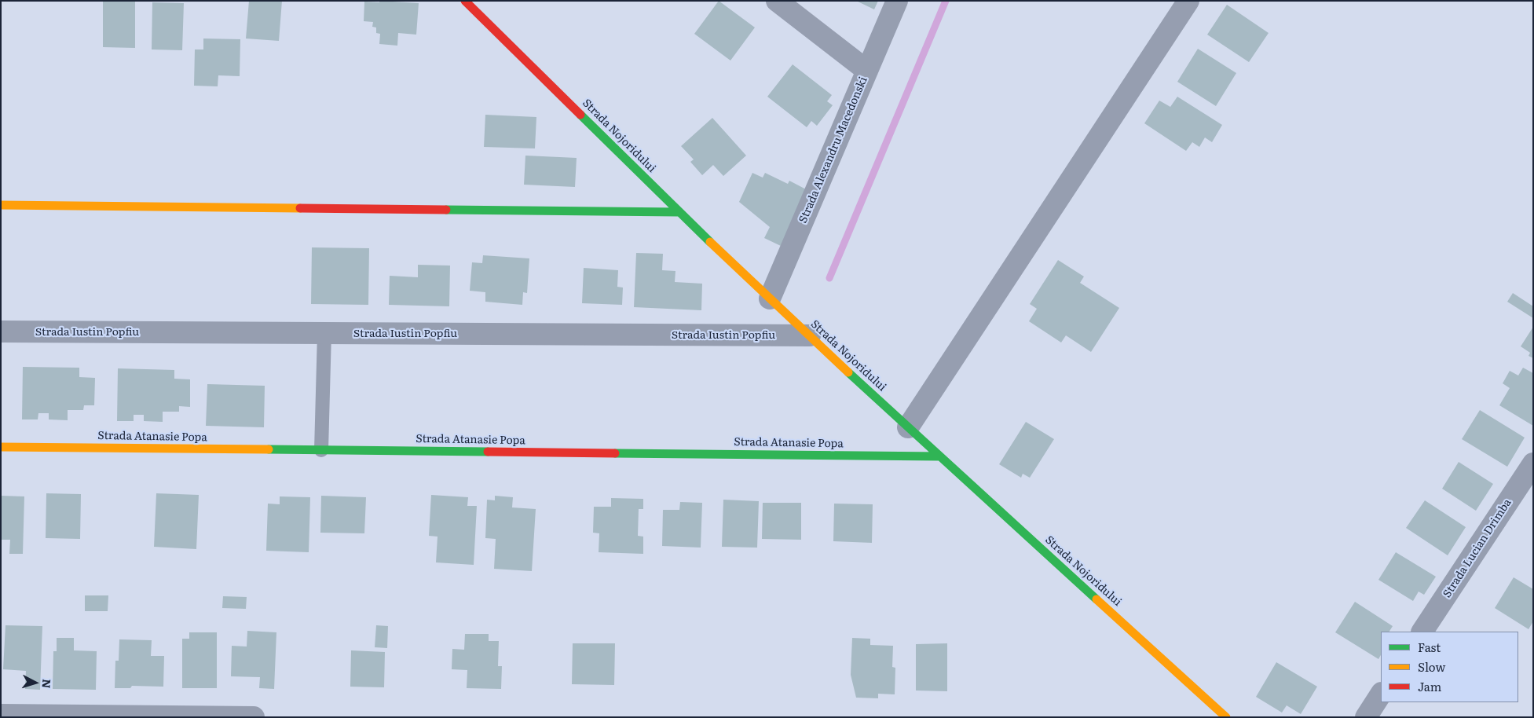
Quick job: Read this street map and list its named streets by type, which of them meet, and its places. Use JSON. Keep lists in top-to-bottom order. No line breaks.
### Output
{"streets":{"street":["Strada Nojoridului","Strada Alexandru Macedonski","Strada Iustin Popfiu","Strada Atanasie Popa","Strada Lucian Drimba"]},"crossings":[["Strada Nojoridului","Strada Alexandru Macedonski"],["Strada Nojoridului","Strada Iustin Popfiu"],["Strada Nojoridului","Strada Atanasie Popa"]],"legend":["Fast","Slow","Jam"],"north":"right"}
